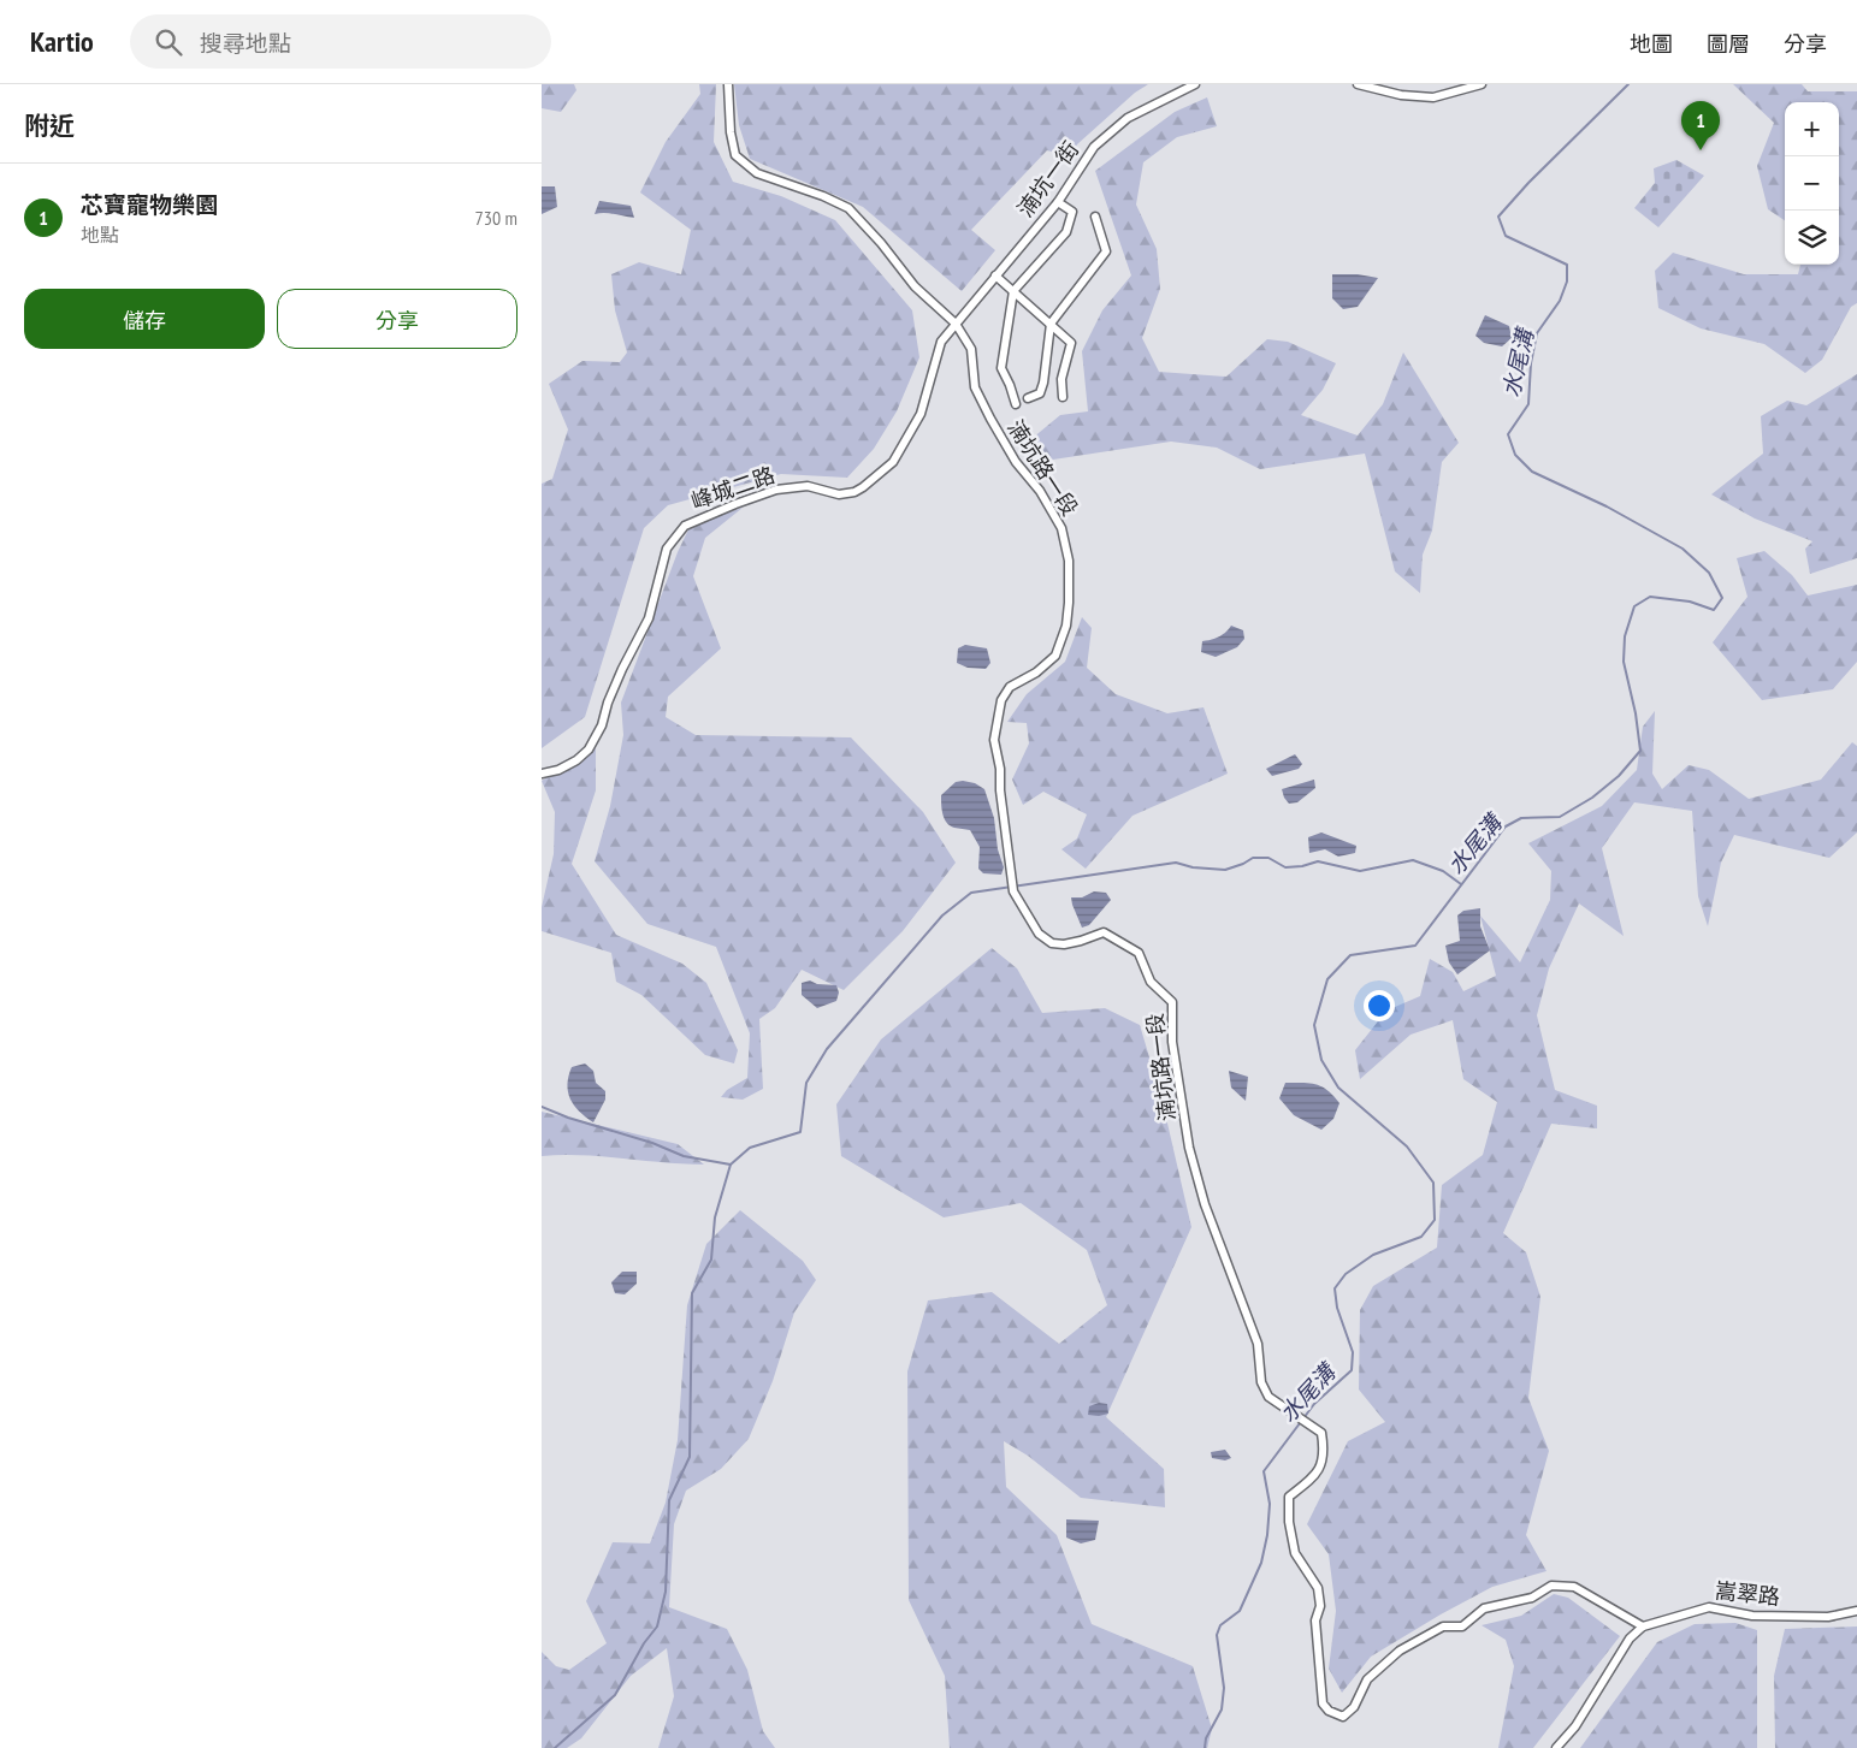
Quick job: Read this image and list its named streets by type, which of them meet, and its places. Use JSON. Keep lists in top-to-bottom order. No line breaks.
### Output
{"streets":{"street":["湳坑一街","湳坑路一段","峰城二路","嵩翠路"]},"crossings":[["湳坑一街","湳坑路一段"],["湳坑一街","峰城二路"],["湳坑路一段","峰城二路"],["湳坑路一段","嵩翠路"]],"water":["水尾溝"],"page":{"header":"Kartio","search":"搜尋地點","nav":["地圖","圖層","分享"],"heading":"附近","pins":"1","map_buttons":["+","−"],"list":[{"mark":"1","name":"芯寶寵物樂園","note":"地點","value":"730 m"}],"buttons":["儲存","分享"]}}
